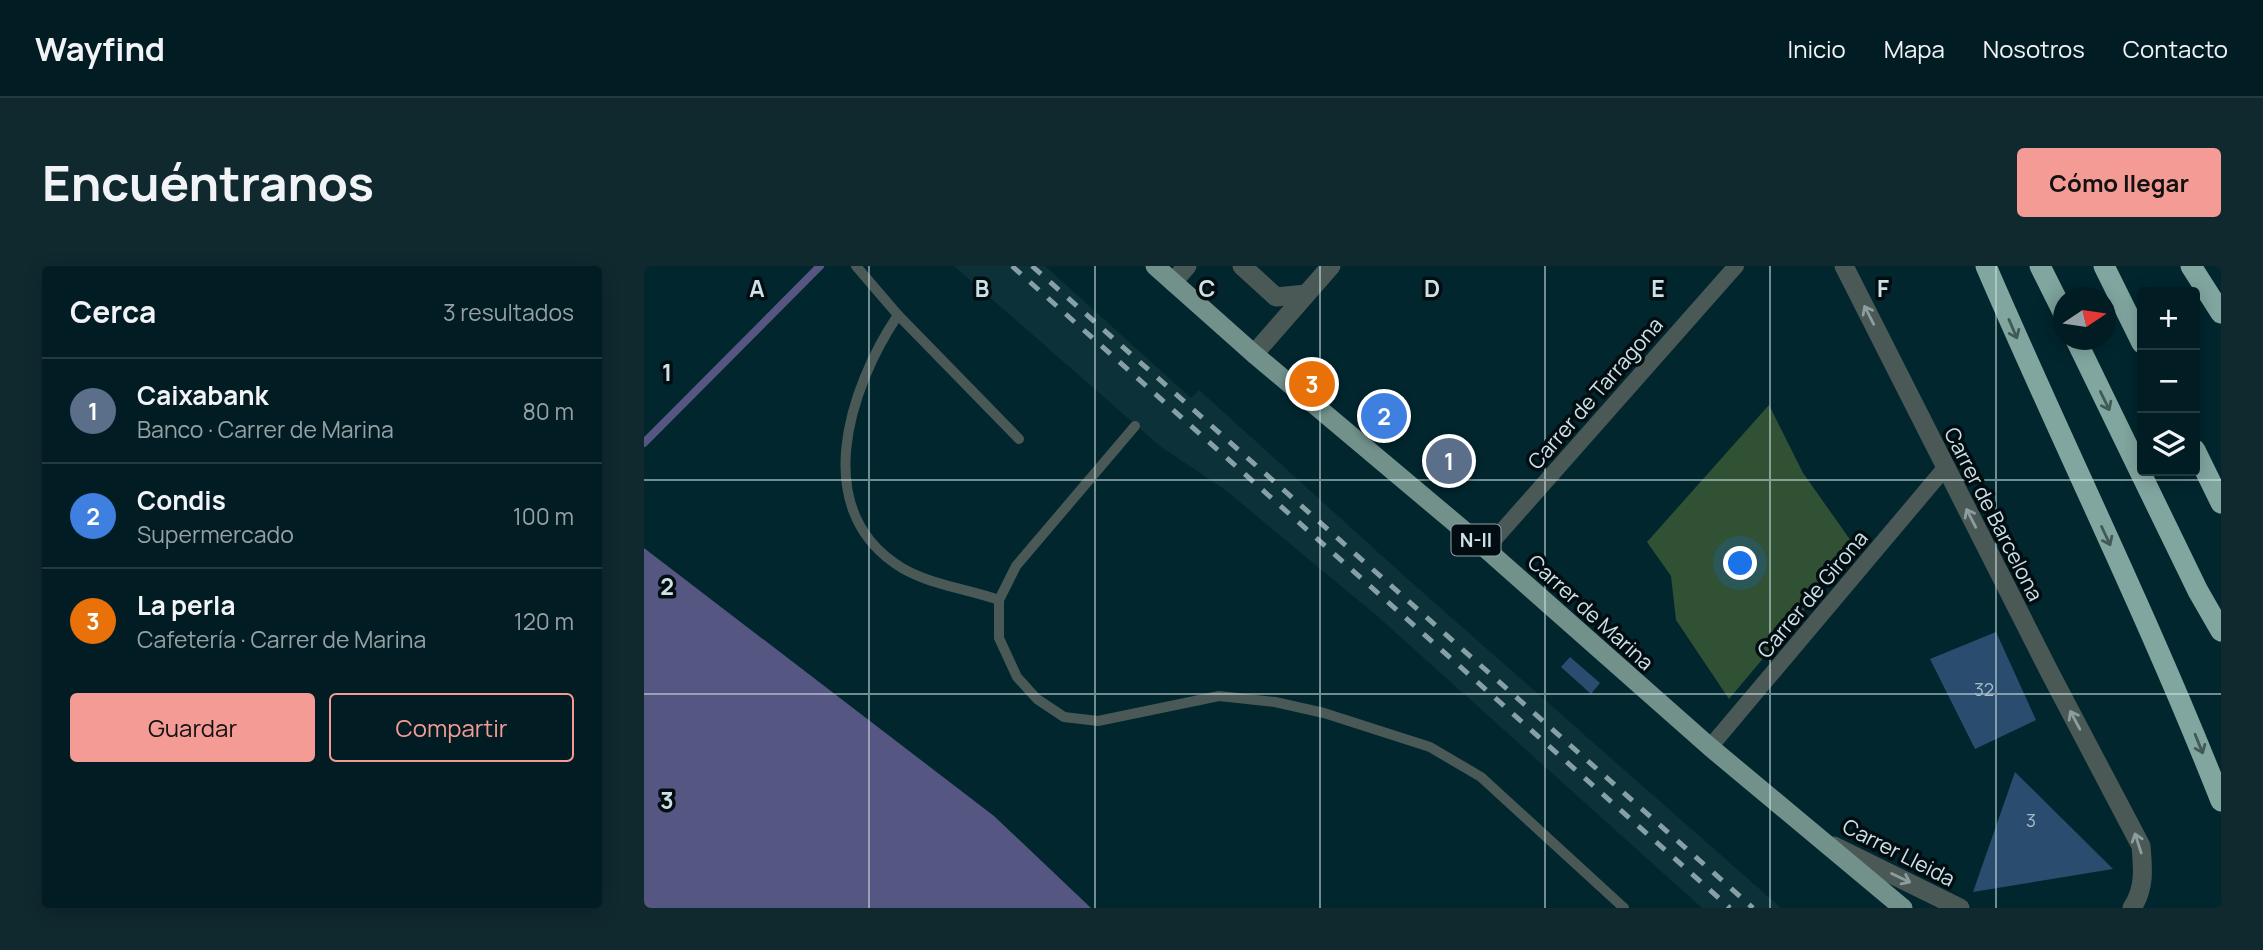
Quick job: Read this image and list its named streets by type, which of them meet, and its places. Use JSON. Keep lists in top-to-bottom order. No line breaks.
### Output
{"streets":{"main road":["N-II","Carrer de Marina"],"street":["Carrer de Tarragona","Carrer de Barcelona","Carrer de Girona","Carrer Lleida"]},"crossings":[["Carrer de Tarragona","Carrer de Marina"],["Carrer de Barcelona","Carrer de Girona"],["Carrer de Girona","Carrer de Marina"],["Carrer de Marina","Carrer Lleida"]],"one_way":["Carrer de Barcelona","Carrer Lleida"],"house_numbers":["32","3"],"north":"right","page":{"header":"Wayfind","nav":["Inicio","Mapa","Nosotros","Contacto"],"buttons":["Cómo llegar",["Guardar","Compartir"]],"title":"Encuéntranos","heading":["Cerca","3 resultados"],"map_buttons":["+","−"],"list":[{"mark":"1","name":"Caixabank","note":"Banco · Carrer de Marina","value":"80 m"},{"mark":"2","name":"Condis","note":"Supermercado","value":"100 m"},{"mark":"3","name":"La perla","note":"Cafetería · Carrer de Marina","value":"120 m"}],"pins":["3","2","1"]},"grid":{"columns":["A","B","C","D","E","F"],"rows":["1","2","3"]}}
